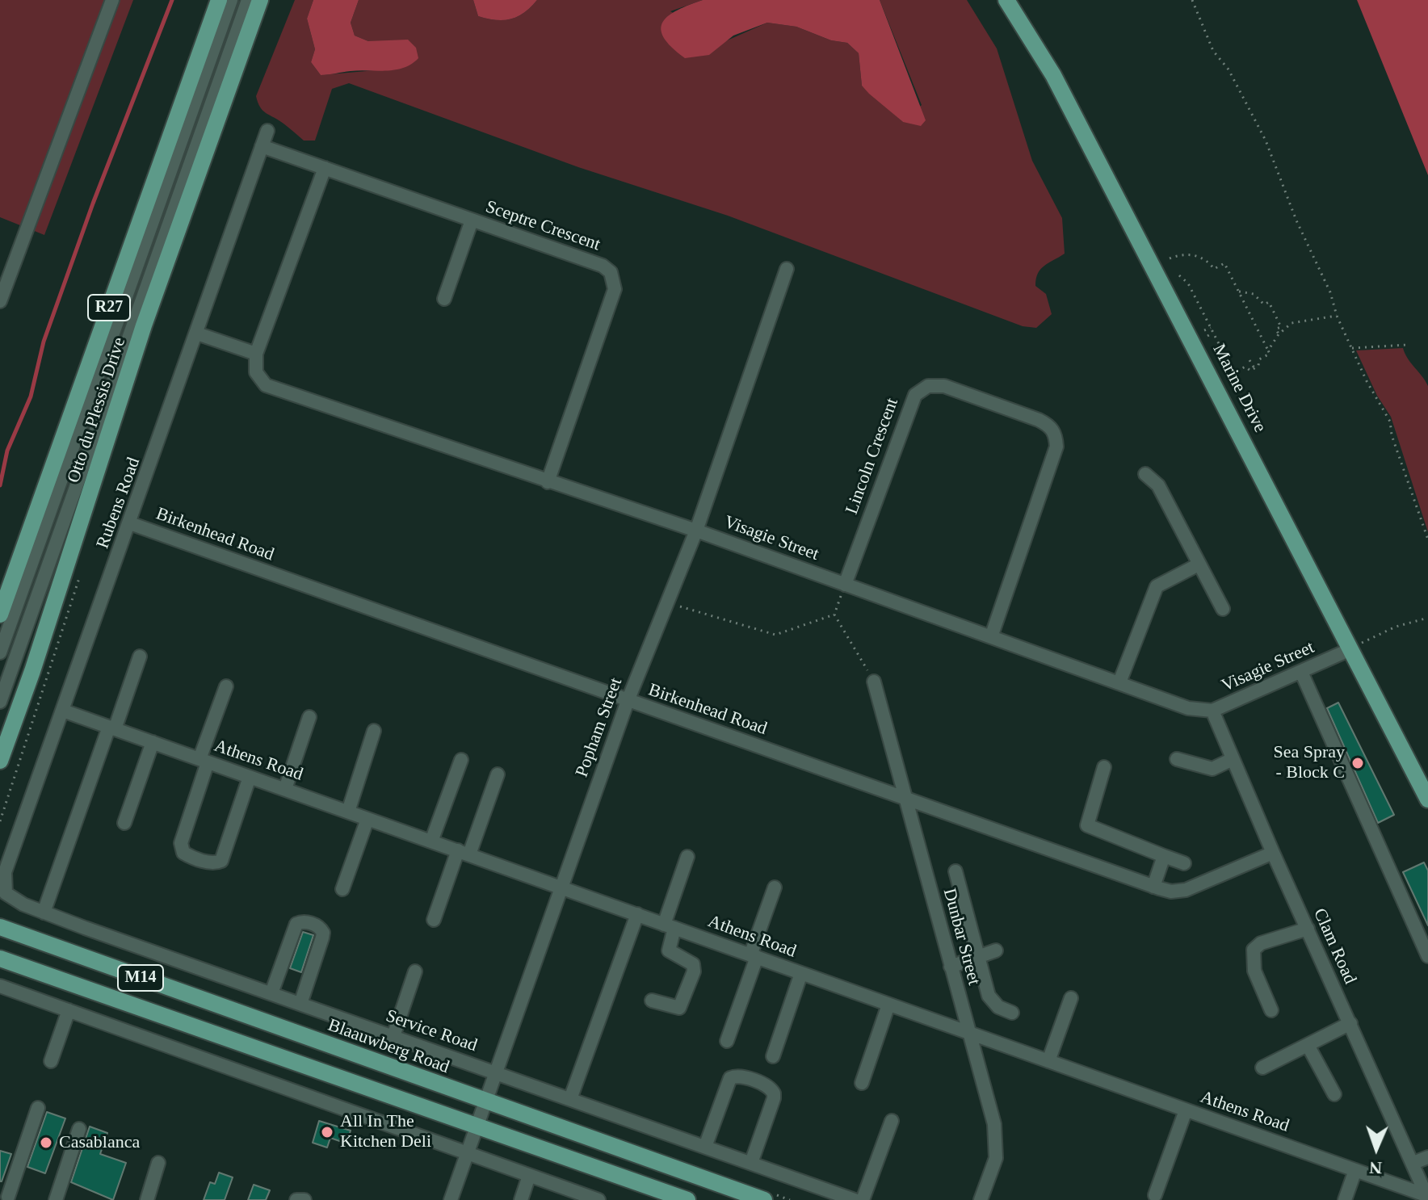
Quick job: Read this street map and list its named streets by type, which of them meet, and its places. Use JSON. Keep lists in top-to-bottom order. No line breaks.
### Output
{"streets":{"main road":["R27","Marine Drive","Otto du Plessis Drive","M14","Blaauwberg Road"],"street":["Sceptre Crescent","Lincoln Crescent","Rubens Road","Birkenhead Road","Visagie Street","Popham Street","Athens Road","Dunbar Street","Clam Road","Service Road"]},"crossings":[["Sceptre Crescent","Rubens Road"],["Sceptre Crescent","Visagie Street"],["Marine Drive","Visagie Street"],["Lincoln Crescent","Visagie Street"],["Rubens Road","Birkenhead Road"],["Rubens Road","Athens Road"],["Rubens Road","Service Road"],["Birkenhead Road","Popham Street"],["Birkenhead Road","Dunbar Street"],["Birkenhead Road","Clam Road"],["Visagie Street","Popham Street"],["Visagie Street","Clam Road"],["Popham Street","Athens Road"],["Popham Street","M14"],["Popham Street","Service Road"],["Popham Street","Blaauwberg Road"],["Athens Road","Dunbar Street"],["Athens Road","Clam Road"]],"places":["Sea Spray - Block C","All In The Kitchen Deli","Casablanca"],"north":"bottom"}
